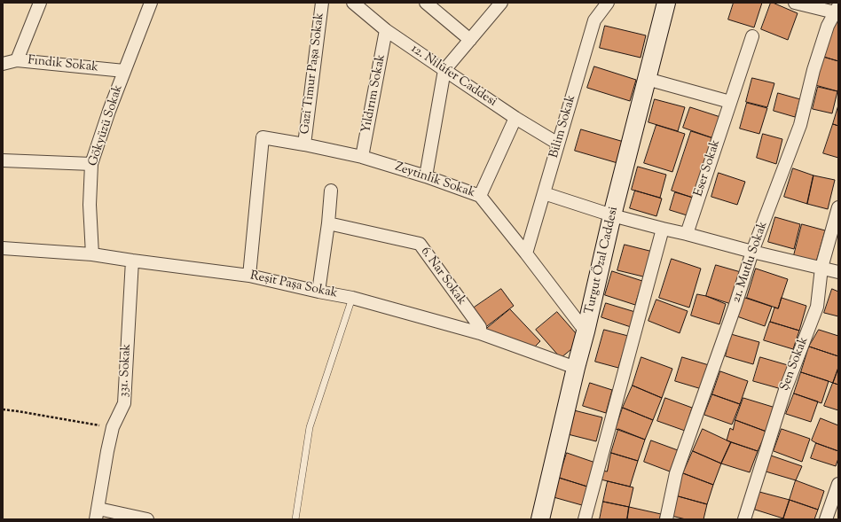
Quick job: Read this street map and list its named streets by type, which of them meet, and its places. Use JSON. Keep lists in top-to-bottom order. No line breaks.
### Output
{"streets":{"street":["Fındık Sokak","Gazi Timur Paşa Sokak","12. Nilüfer Caddesi","Yıldırım Sokak","Gökyüzü Sokak","Bilim Sokak","Eser Sokak","Zeytinlik Sokak","Turgut Özal Caddesi","21. Mutlu Sokak","6. Nar Sokak","Reşit Paşa Sokak","Şen Sokak","331. Sokak"]},"crossings":[["Fındık Sokak","Gökyüzü Sokak"],["Gazi Timur Paşa Sokak","Zeytinlik Sokak"],["12. Nilüfer Caddesi","Yıldırım Sokak"],["12. Nilüfer Caddesi","Bilim Sokak"],["Yıldırım Sokak","Zeytinlik Sokak"],["Gökyüzü Sokak","Reşit Paşa Sokak"],["Bilim Sokak","Zeytinlik Sokak"],["Zeytinlik Sokak","Turgut Özal Caddesi"],["Zeytinlik Sokak","Reşit Paşa Sokak"],["Turgut Özal Caddesi","Reşit Paşa Sokak"],["6. Nar Sokak","Reşit Paşa Sokak"],["Reşit Paşa Sokak","331. Sokak"]]}
